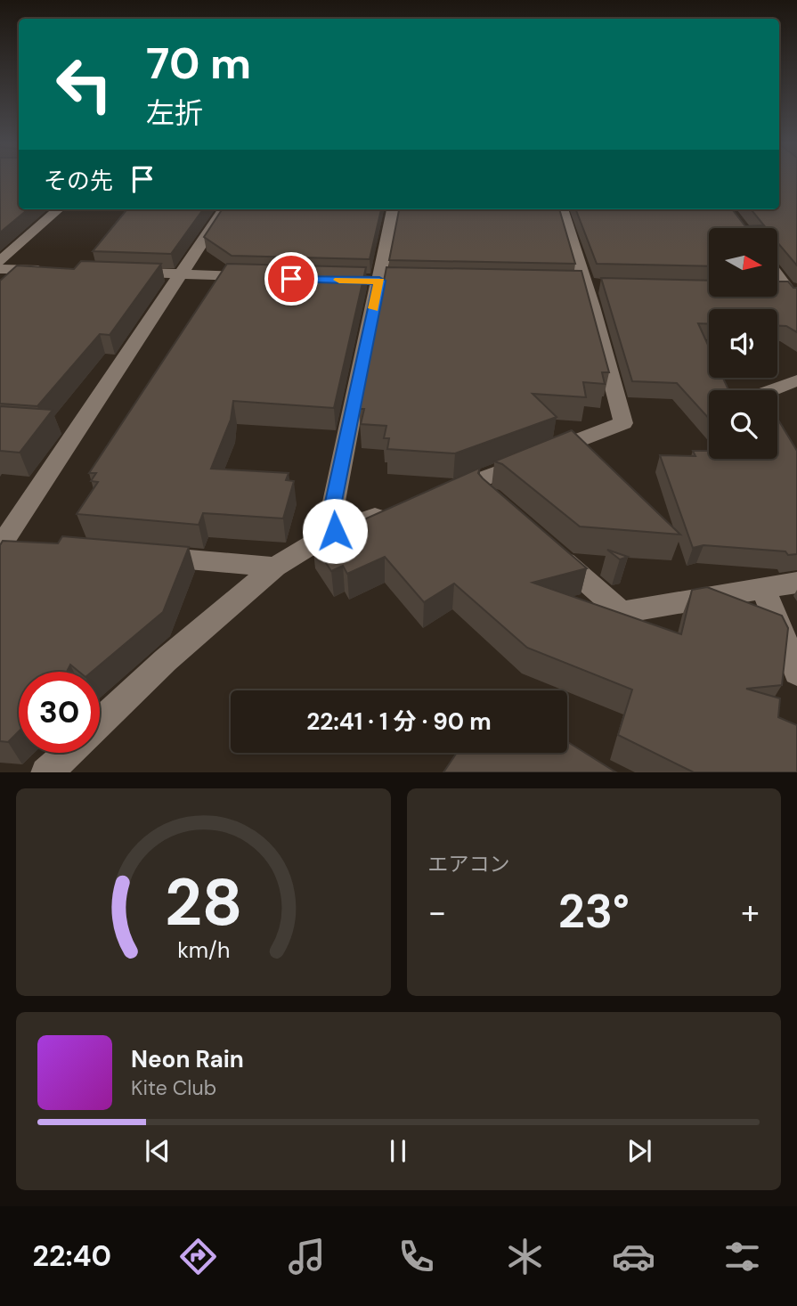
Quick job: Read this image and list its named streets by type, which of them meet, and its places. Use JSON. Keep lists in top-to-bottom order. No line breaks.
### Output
{"north":"right","page":{"turn":["70 m","左折"],"then":"その先","limit":"30","trip":"22:41 · 1 分 · 90 m","tile":"エアコン","heat":["−","23°","+"],"song":["Neon Rain","Kite Club"],"tabs":"22:40","gauge":["28","km/h"]}}
